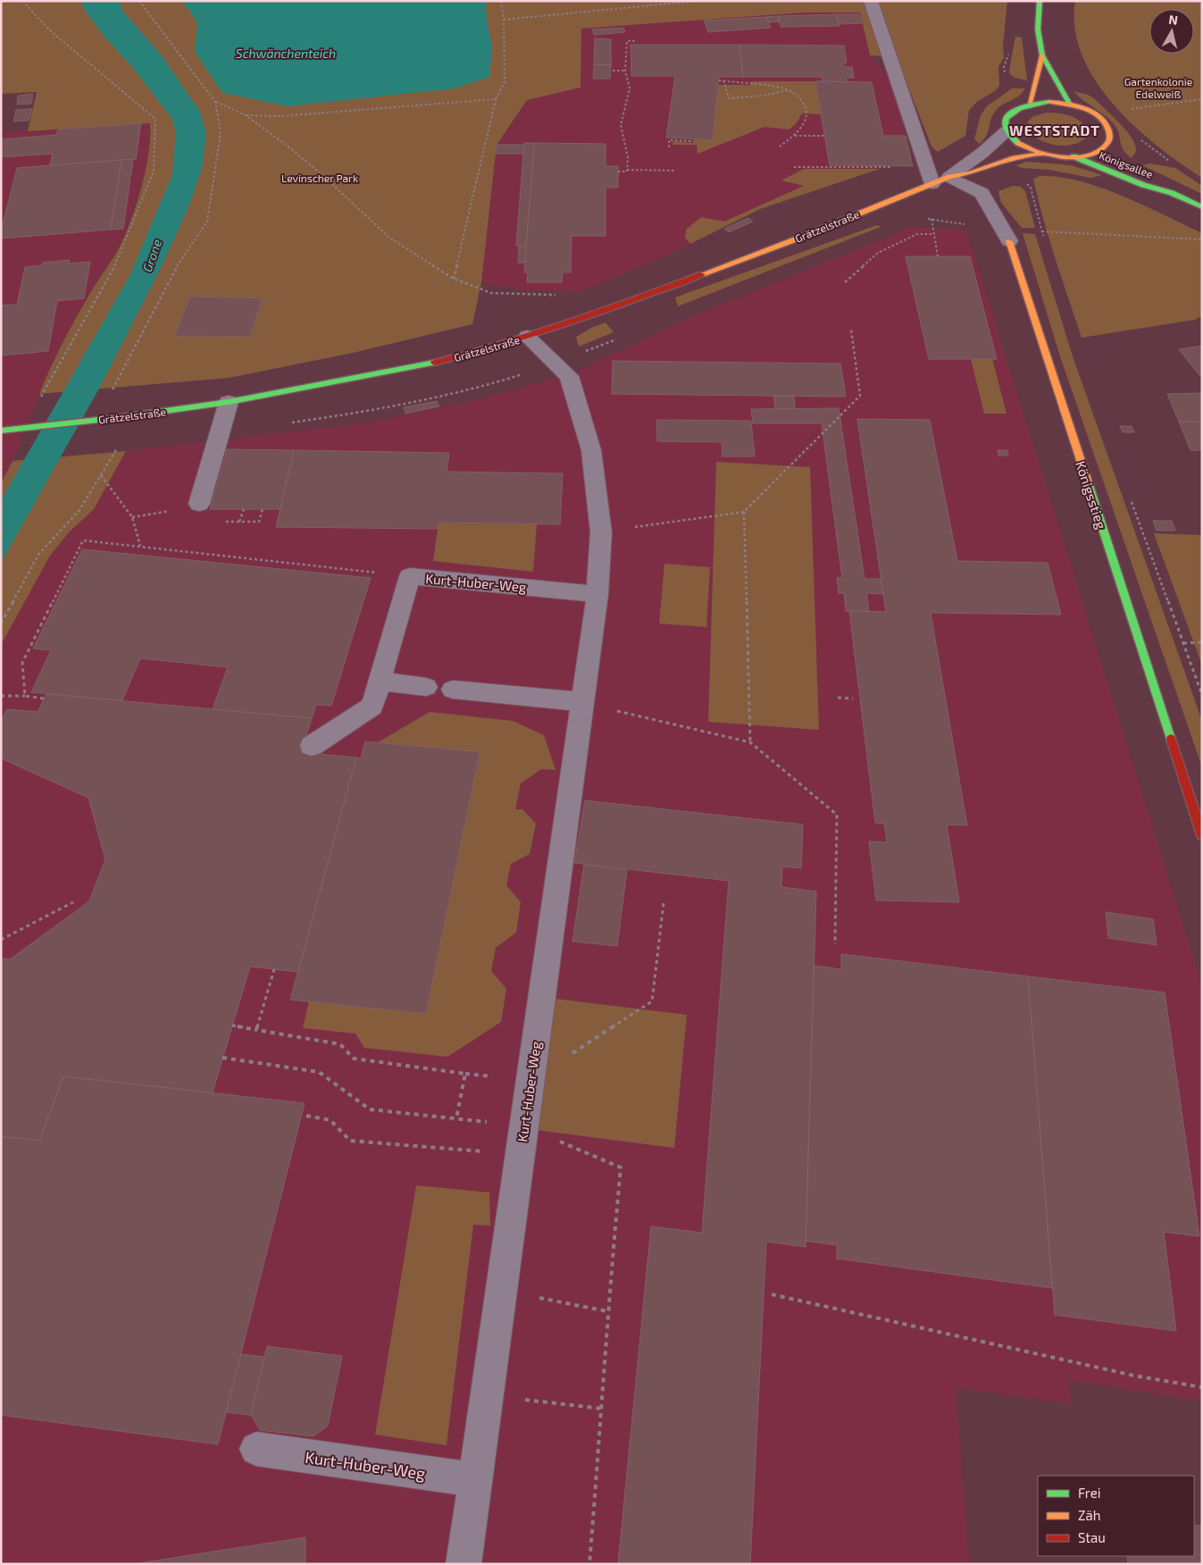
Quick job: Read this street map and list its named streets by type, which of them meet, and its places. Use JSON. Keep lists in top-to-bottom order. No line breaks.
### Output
{"streets":{"street":["Königsallee","Grätzelstraße","Königsstieg","Kurt-Huber-Weg"]},"crossings":[["Königsallee","Grätzelstraße"],["Grätzelstraße","Königsstieg"],["Grätzelstraße","Kurt-Huber-Weg"]],"districts":["WESTSTADT"],"water":["Schwänchenteich","Grone"],"parks":["Gartenkolonie Edelweiß","Levinscher Park"],"legend":["Frei","Zäh","Stau"],"north":"top"}
